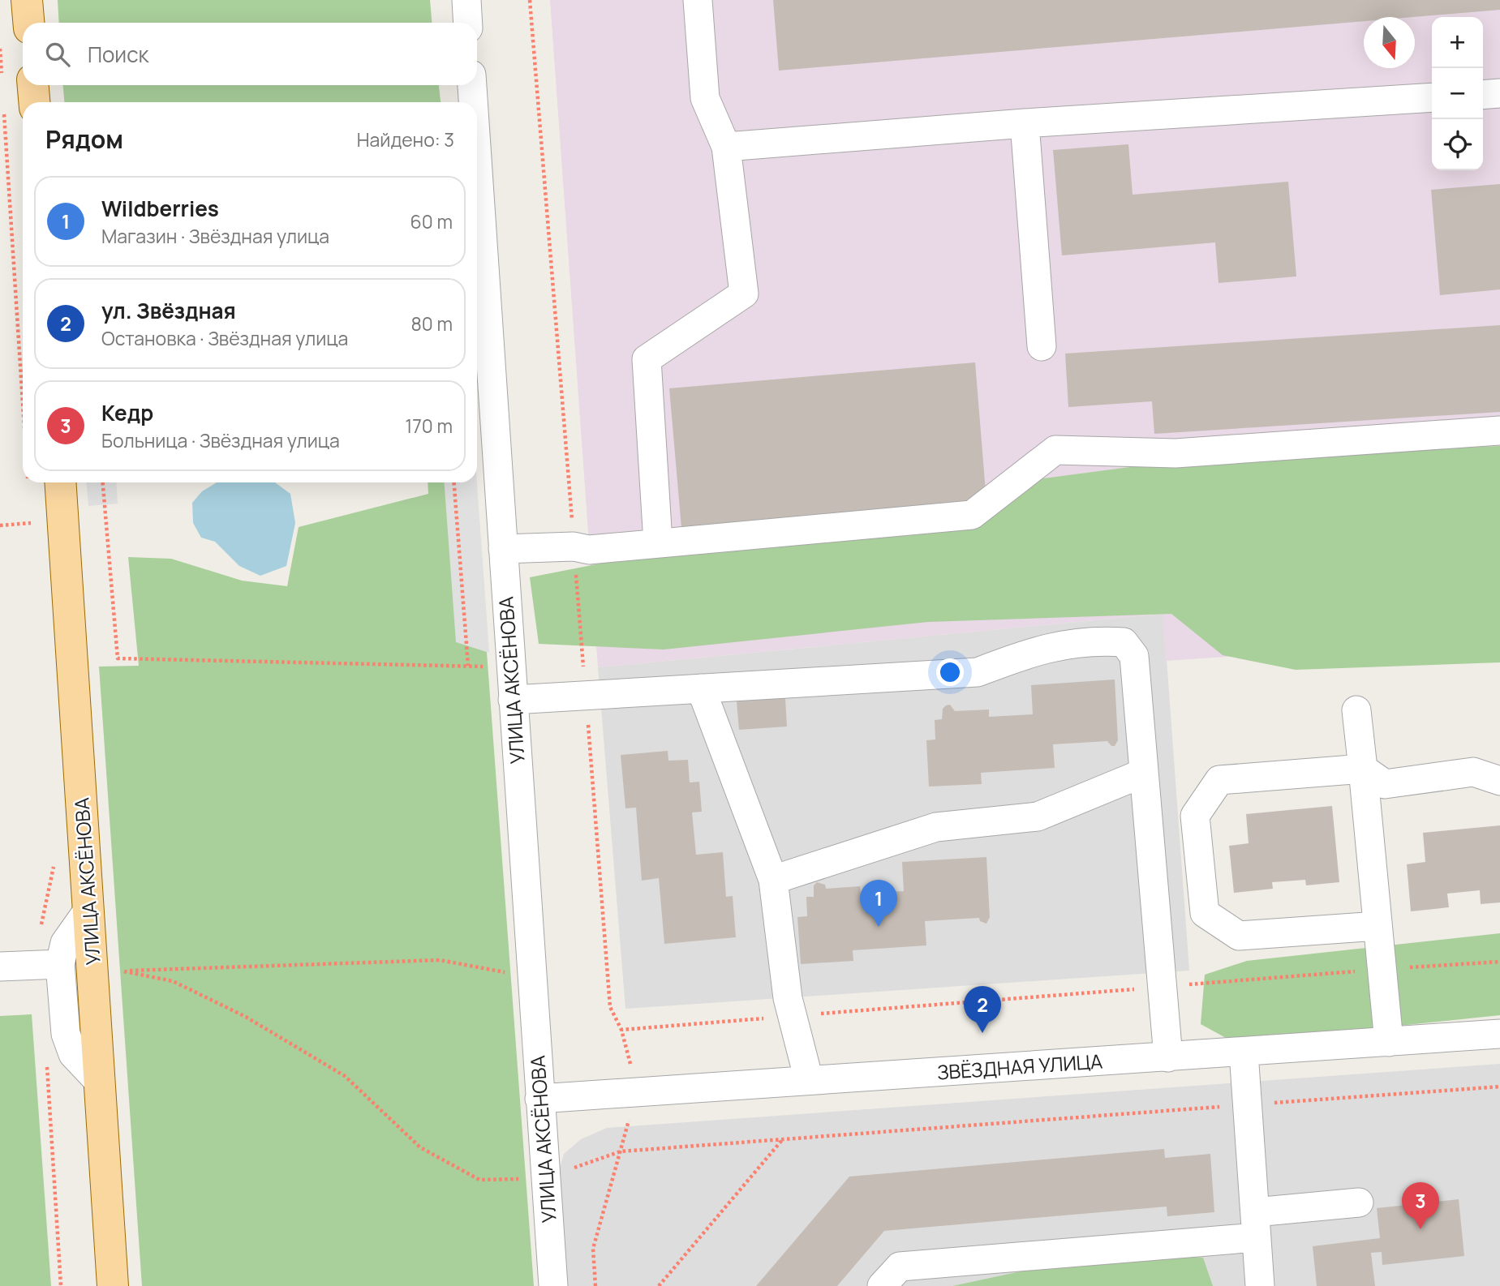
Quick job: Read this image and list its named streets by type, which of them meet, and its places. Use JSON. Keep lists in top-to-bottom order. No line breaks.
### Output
{"streets":{"main road":["УЛИЦА АКСЁНОВА"],"street":["ЗВЁЗДНАЯ УЛИЦА"]},"crossings":[["УЛИЦА АКСЁНОВА","ЗВЁЗДНАЯ УЛИЦА"]],"north":"bottom","page":{"map_buttons":["+","−"],"search":"Поиск","heading":["Рядом","Найдено: 3"],"list":[{"mark":"1","name":"Wildberries","note":"Магазин · Звёздная улица","value":"60 m"},{"mark":"2","name":"ул. Звёздная","note":"Остановка · Звёздная улица","value":"80 m"},{"mark":"3","name":"Кедр","note":"Больница · Звёздная улица","value":"170 m"}],"pins":["1","2","3"]}}
